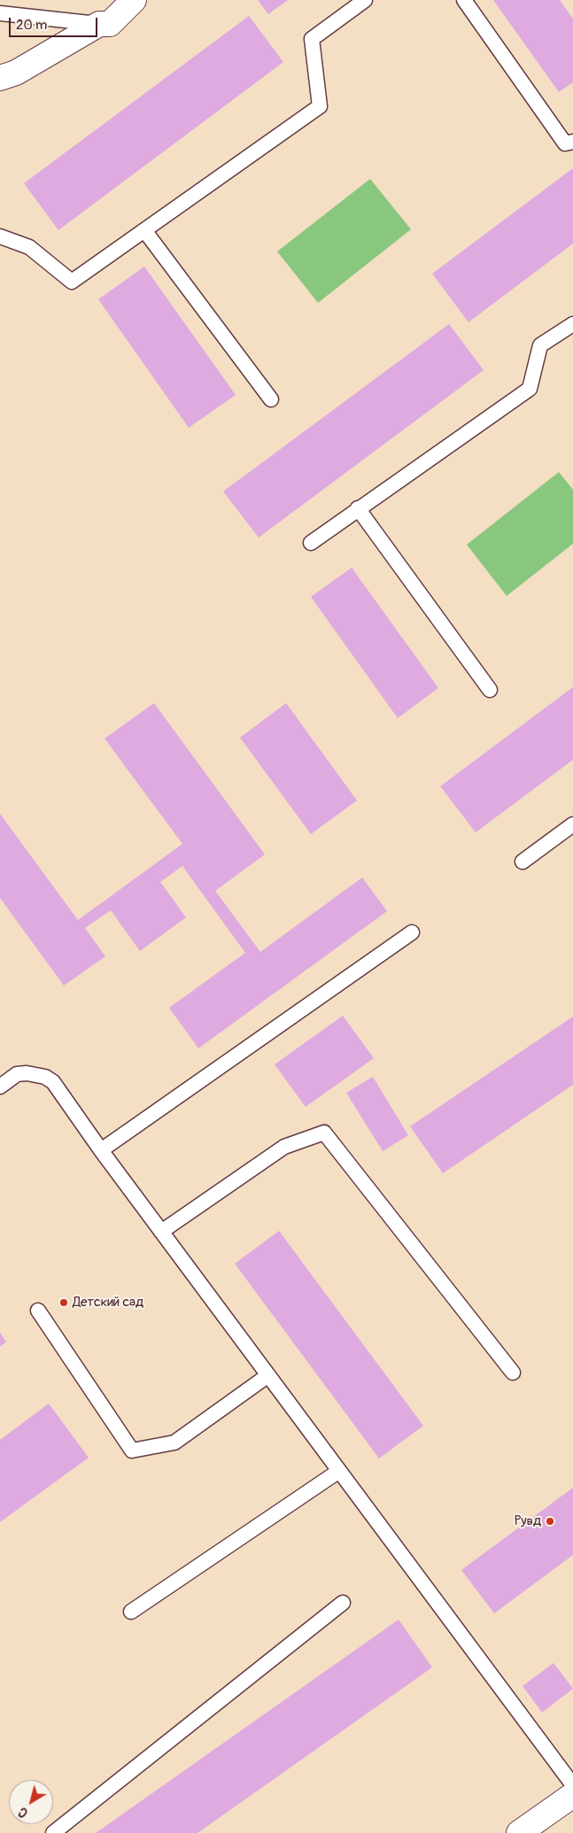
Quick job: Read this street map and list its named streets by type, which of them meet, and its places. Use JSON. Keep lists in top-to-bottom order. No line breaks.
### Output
{"places":["Детский сад","Рувд"],"scale_bar":"20 m","north":"bottom left"}
